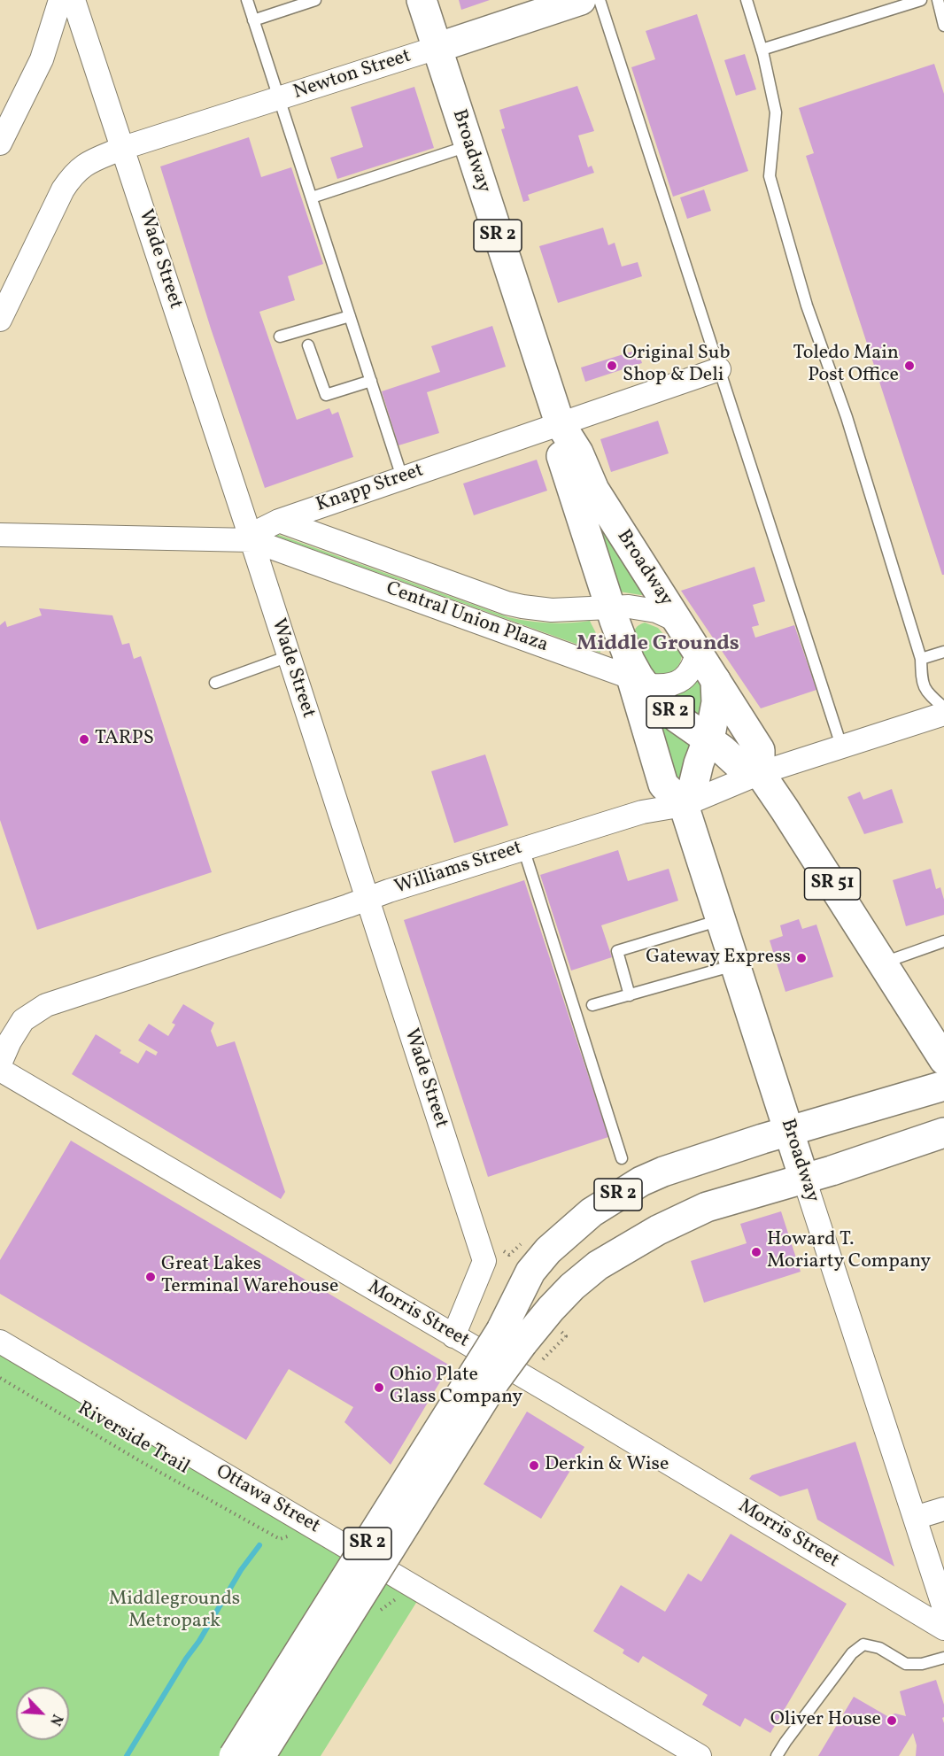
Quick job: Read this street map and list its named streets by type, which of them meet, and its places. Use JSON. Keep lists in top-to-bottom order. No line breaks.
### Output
{"streets":{"main road":["Newton Street","Broadway","SR 2","SR 51"],"street":["Wade Street","Knapp Street","Central Union Plaza","Williams Street","Morris Street","Ottawa Street"],"path":["Riverside Trail"]},"crossings":[["Newton Street","Broadway"],["Newton Street","Wade Street"],["Broadway","SR 2"],["Broadway","Knapp Street"],["Broadway","Central Union Plaza"],["Broadway","Williams Street"],["SR 2","Central Union Plaza"],["SR 2","Williams Street"],["SR 2","SR 51"],["Wade Street","Knapp Street"],["Wade Street","Central Union Plaza"],["Wade Street","Williams Street"],["Wade Street","Morris Street"],["Knapp Street","Central Union Plaza"],["Williams Street","SR 51"]],"districts":["Middle Grounds"],"parks":["Middlegrounds Metropark"],"places":["Original Sub Shop & Deli","Toledo Main Post Office","TARPS","Gateway Express","Howard T. Moriarty Company","Great Lakes Terminal Warehouse","Ohio Plate Glass Company","Derkin & Wise","Oliver House"],"north":"bottom right"}
